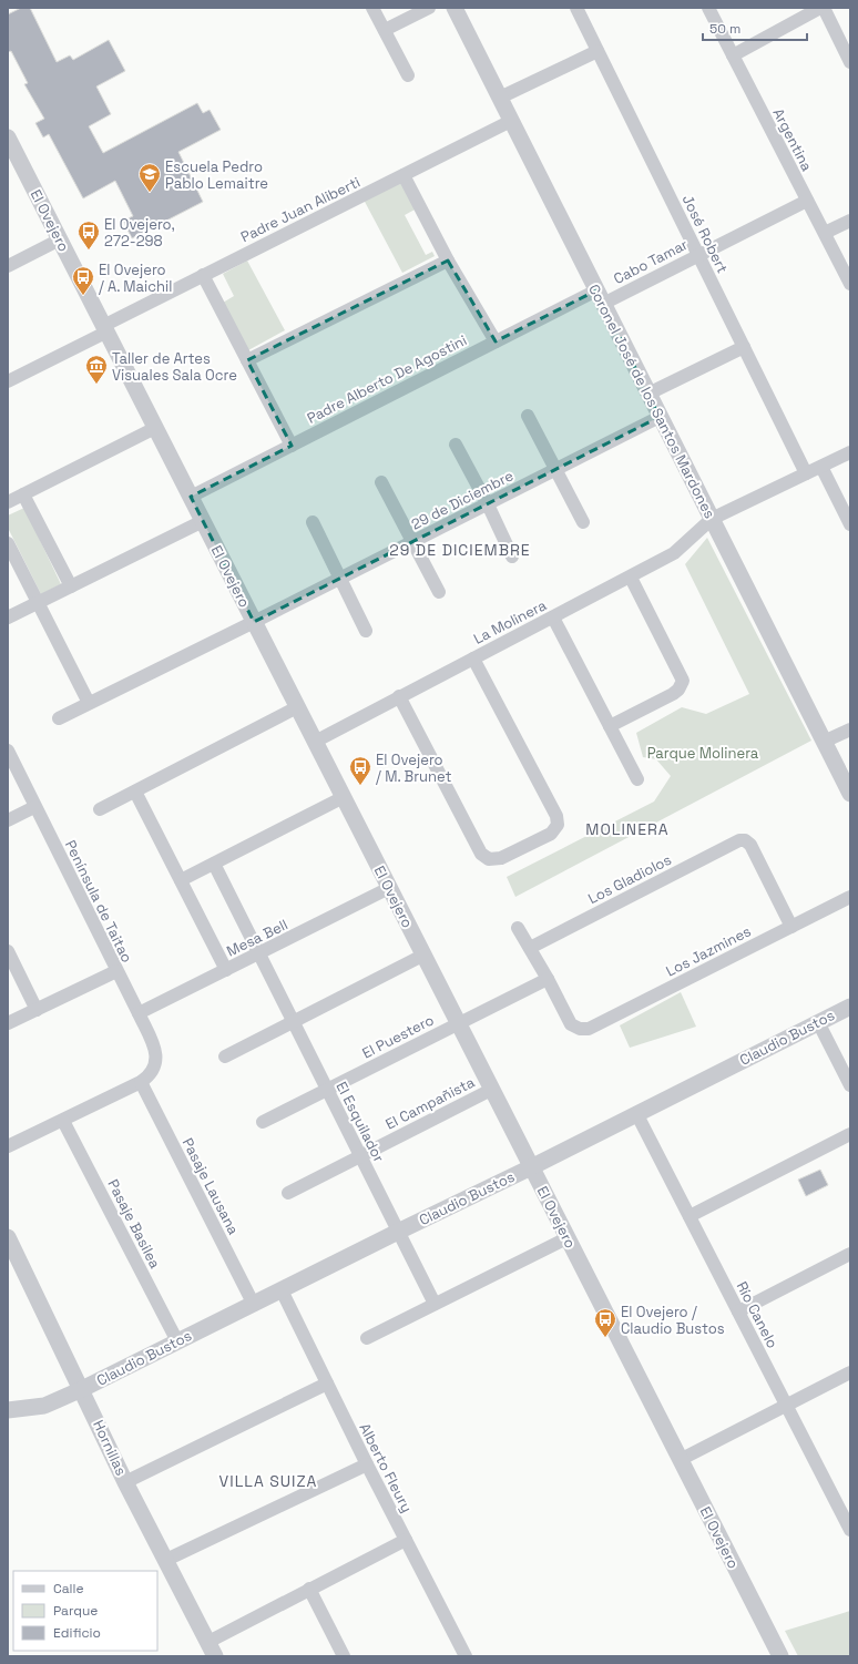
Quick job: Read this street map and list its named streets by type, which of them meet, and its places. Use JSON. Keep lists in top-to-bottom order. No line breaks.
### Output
{"streets":{"street":["Argentina","Padre Juan Aliberti","El Ovejero","José Robert","Cabo Tamar","Padre Alberto De Agostini","Coronel José de los Santos Mardones","29 de Diciembre","La Molinera","Los Gladiolos","Península de Taitao","Mesa Bell","Los Jazmines","El Puestero","Claudio Bustos","El Campañista","El Esquilador","Pasaje Lausana","Pasaje Basilea","Río Canelo","Hornillas","Alberto Fleury"]},"crossings":[["Argentina","Cabo Tamar"],["Padre Juan Aliberti","El Ovejero"],["Padre Juan Aliberti","Coronel José de los Santos Mardones"],["El Ovejero","Padre Alberto De Agostini"],["El Ovejero","29 de Diciembre"],["El Ovejero","La Molinera"],["El Ovejero","Mesa Bell"],["El Ovejero","El Puestero"],["El Ovejero","Claudio Bustos"],["El Ovejero","El Campañista"],["José Robert","Cabo Tamar"],["José Robert","La Molinera"],["Cabo Tamar","Padre Alberto De Agostini"],["Cabo Tamar","Coronel José de los Santos Mardones"],["Padre Alberto De Agostini","Coronel José de los Santos Mardones"],["Coronel José de los Santos Mardones","29 de Diciembre"],["Coronel José de los Santos Mardones","La Molinera"],["Los Gladiolos","Los Jazmines"],["Península de Taitao","Mesa Bell"],["Península de Taitao","Pasaje Lausana"],["Mesa Bell","El Esquilador"],["Los Jazmines","El Puestero"],["El Puestero","El Esquilador"],["Claudio Bustos","El Esquilador"],["Claudio Bustos","Pasaje Lausana"],["Claudio Bustos","Pasaje Basilea"],["Claudio Bustos","Río Canelo"],["Claudio Bustos","Hornillas"],["Claudio Bustos","Alberto Fleury"],["El Campañista","El Esquilador"]],"districts":["29 DE DICIEMBRE","MOLINERA","VILLA SUIZA"],"parks":["Parque Molinera"],"places":{"school or university":["Escuela Pedro Pablo Lemaitre"],"bus stop":["El Ovejero, 272-298","El Ovejero / A. Maichil","El Ovejero / M. Brunet","El Ovejero / Claudio Bustos"],"museum":["Taller de Artes Visuales Sala Ocre"]},"legend":["Calle","Parque","Edificio"],"scale_bar":"50 m"}
